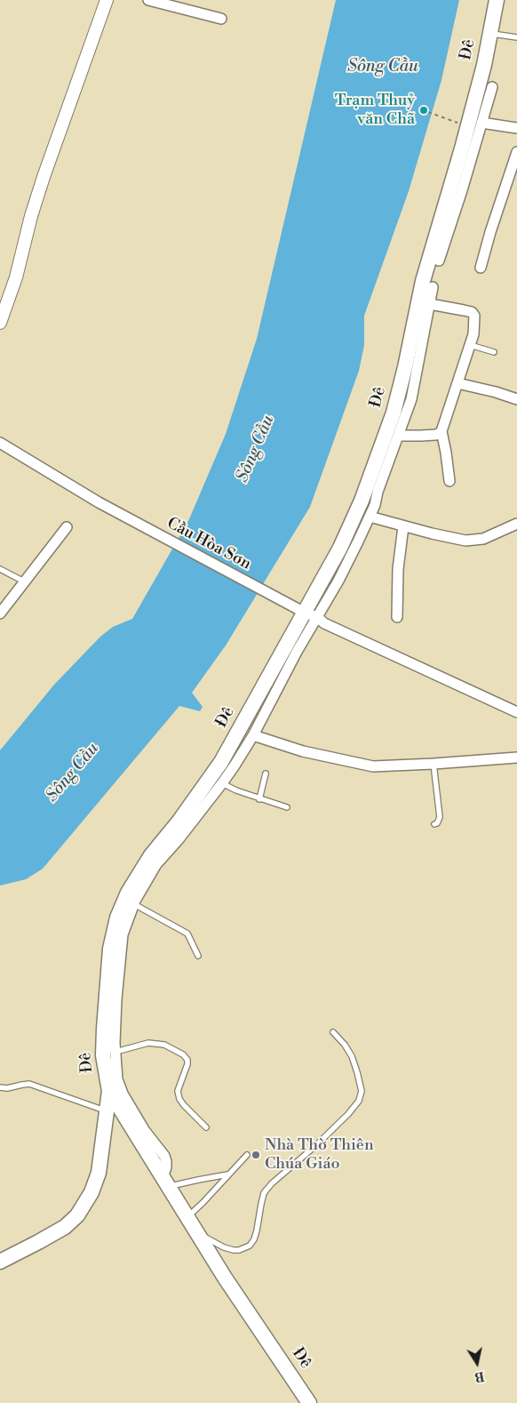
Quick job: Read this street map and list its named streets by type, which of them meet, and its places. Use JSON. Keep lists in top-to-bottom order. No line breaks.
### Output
{"streets":{"main road":["Đê"],"street":["Cầu Hòa Sơn"]},"crossings":[["Đê","Cầu Hòa Sơn"]],"water":["Sông Cầu"],"places":["Trạm Thuỷ văn Chã","Nhà Thờ Thiên Chúa Giáo"],"north":"bottom"}
